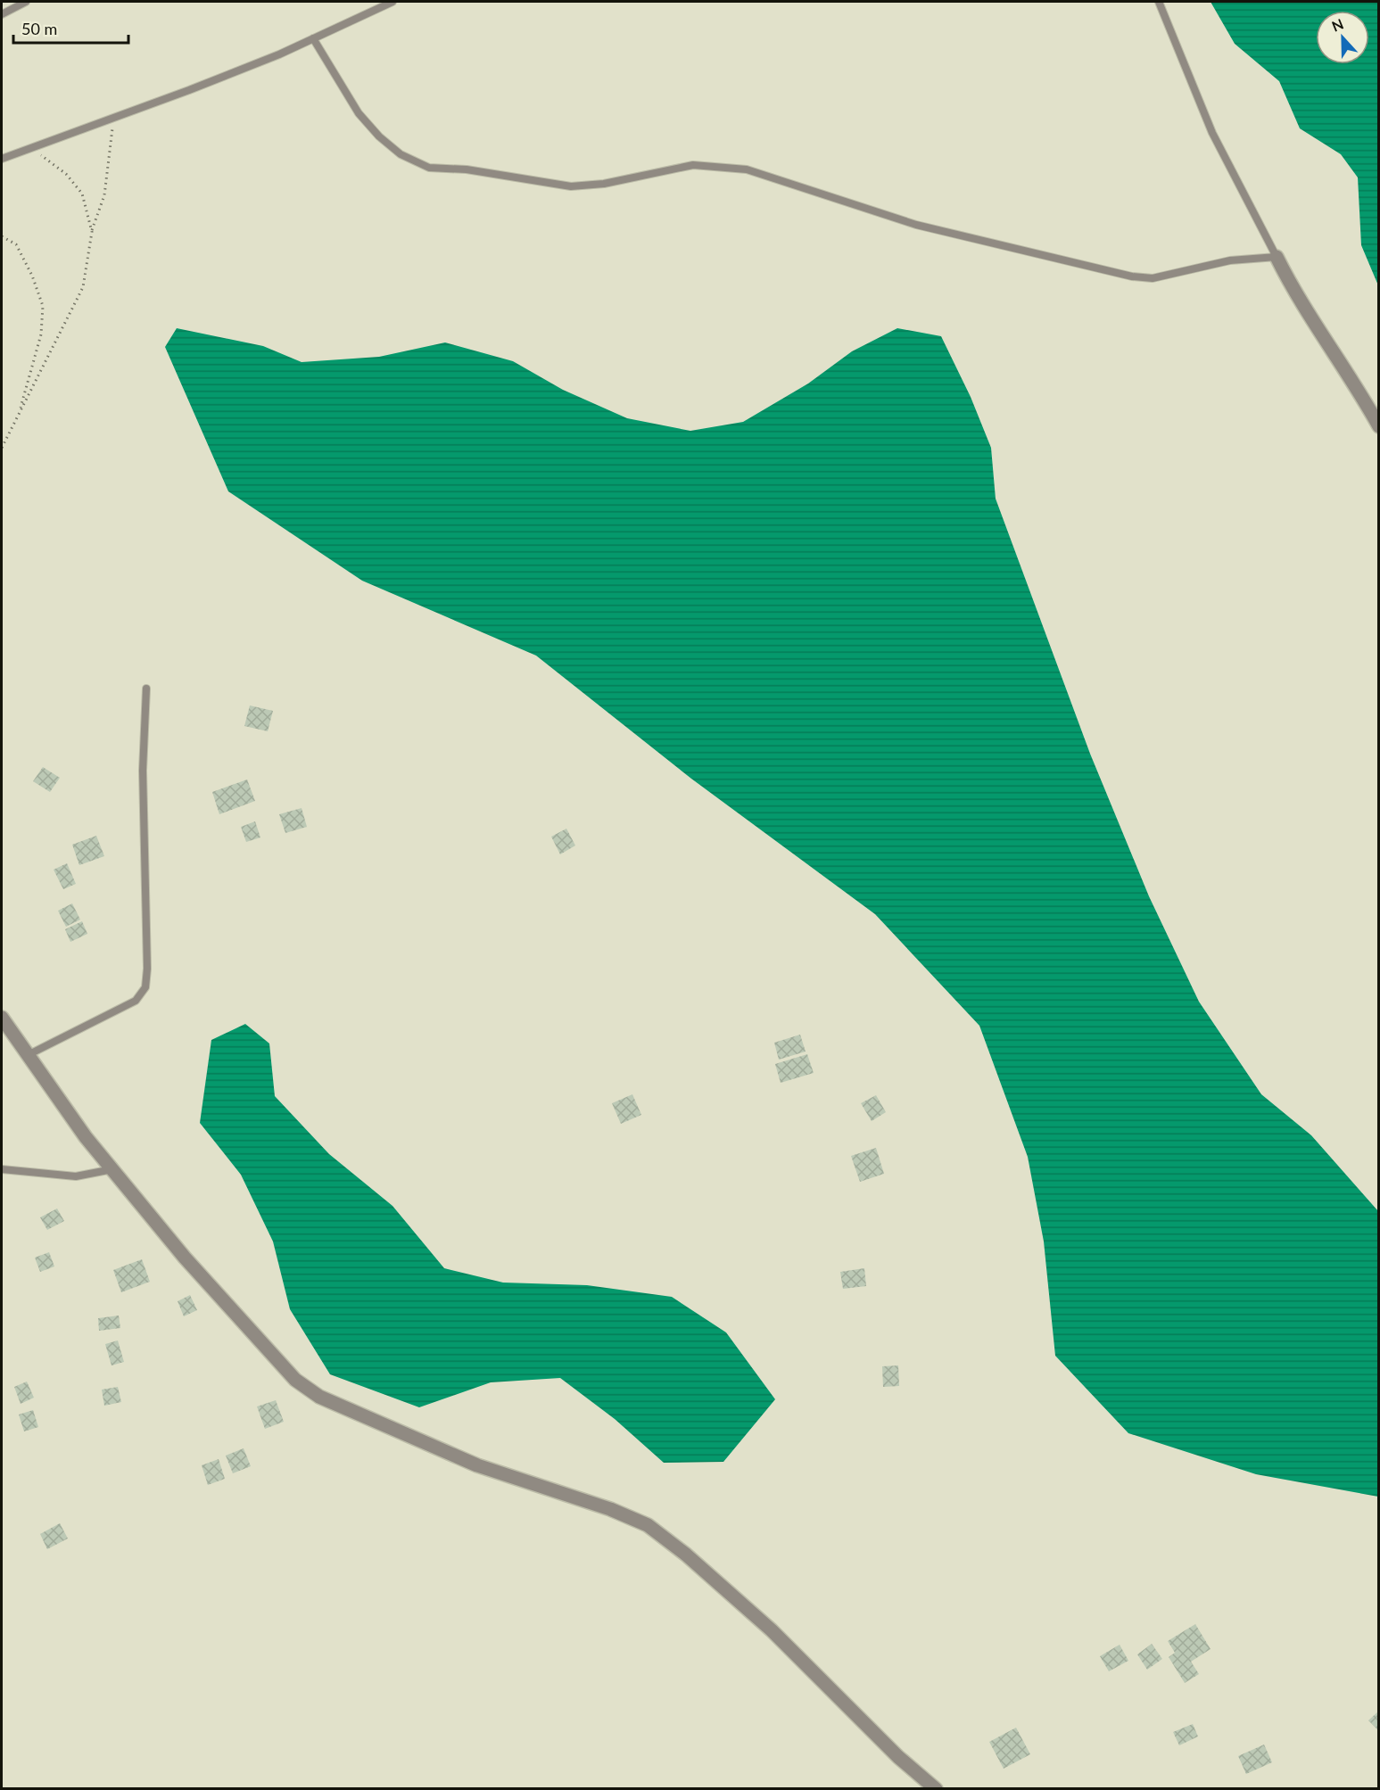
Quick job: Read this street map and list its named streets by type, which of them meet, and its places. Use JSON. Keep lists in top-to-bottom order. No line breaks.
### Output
{"scale_bar":"50 m","north":"top"}
